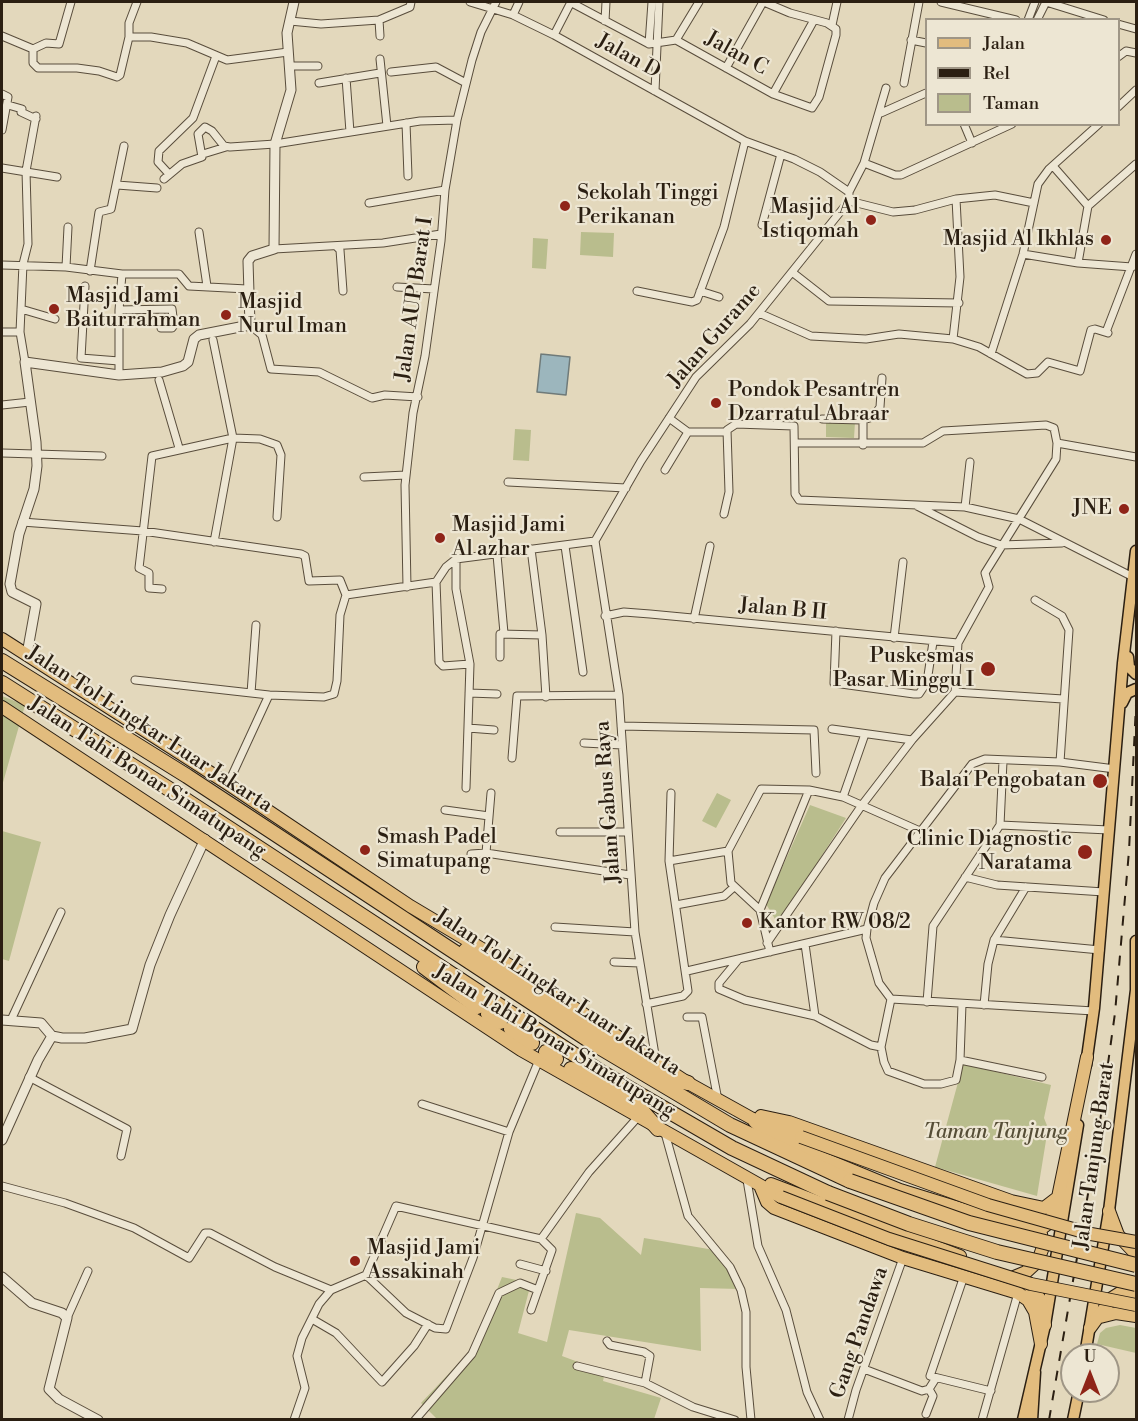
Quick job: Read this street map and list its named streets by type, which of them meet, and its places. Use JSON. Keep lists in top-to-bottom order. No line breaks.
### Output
{"streets":{"highway":["Jalan Tol Lingkar Luar Jakarta","Jalan Tahi Bonar Simatupang"],"main road":["Jalan Tanjung Barat"],"street":["Jalan C","Jalan D","Jalan AUP Barat I","Jalan Gurame","Jalan B II","Jalan Gabus Raya","Gang Pandawa"]},"crossings":[["Jalan D","Jalan AUP Barat I"],["Jalan Gurame","Jalan Gabus Raya"],["Jalan B II","Jalan Gabus Raya"],["Jalan Tol Lingkar Luar Jakarta","Jalan Tahi Bonar Simatupang"],["Jalan Tahi Bonar Simatupang","Jalan Gabus Raya"]],"parks":["Taman Tanjung"],"places":["Sekolah Tinggi Perikanan","Masjid Al Istiqomah","Masjid Al Ikhlas","Masjid Jami Baiturrahman","Masjid Nurul Iman","Pondok Pesantren Dzarratul Abraar","JNE","Masjid Jami Al azhar","Puskesmas Pasar Minggu I","Balai Pengobatan","Smash Padel Simatupang","Clinic Diagnostic Naratama","Kantor RW 08/2","Masjid Jami Assakinah"],"legend":["Jalan","Rel","Taman"],"north":"top"}
